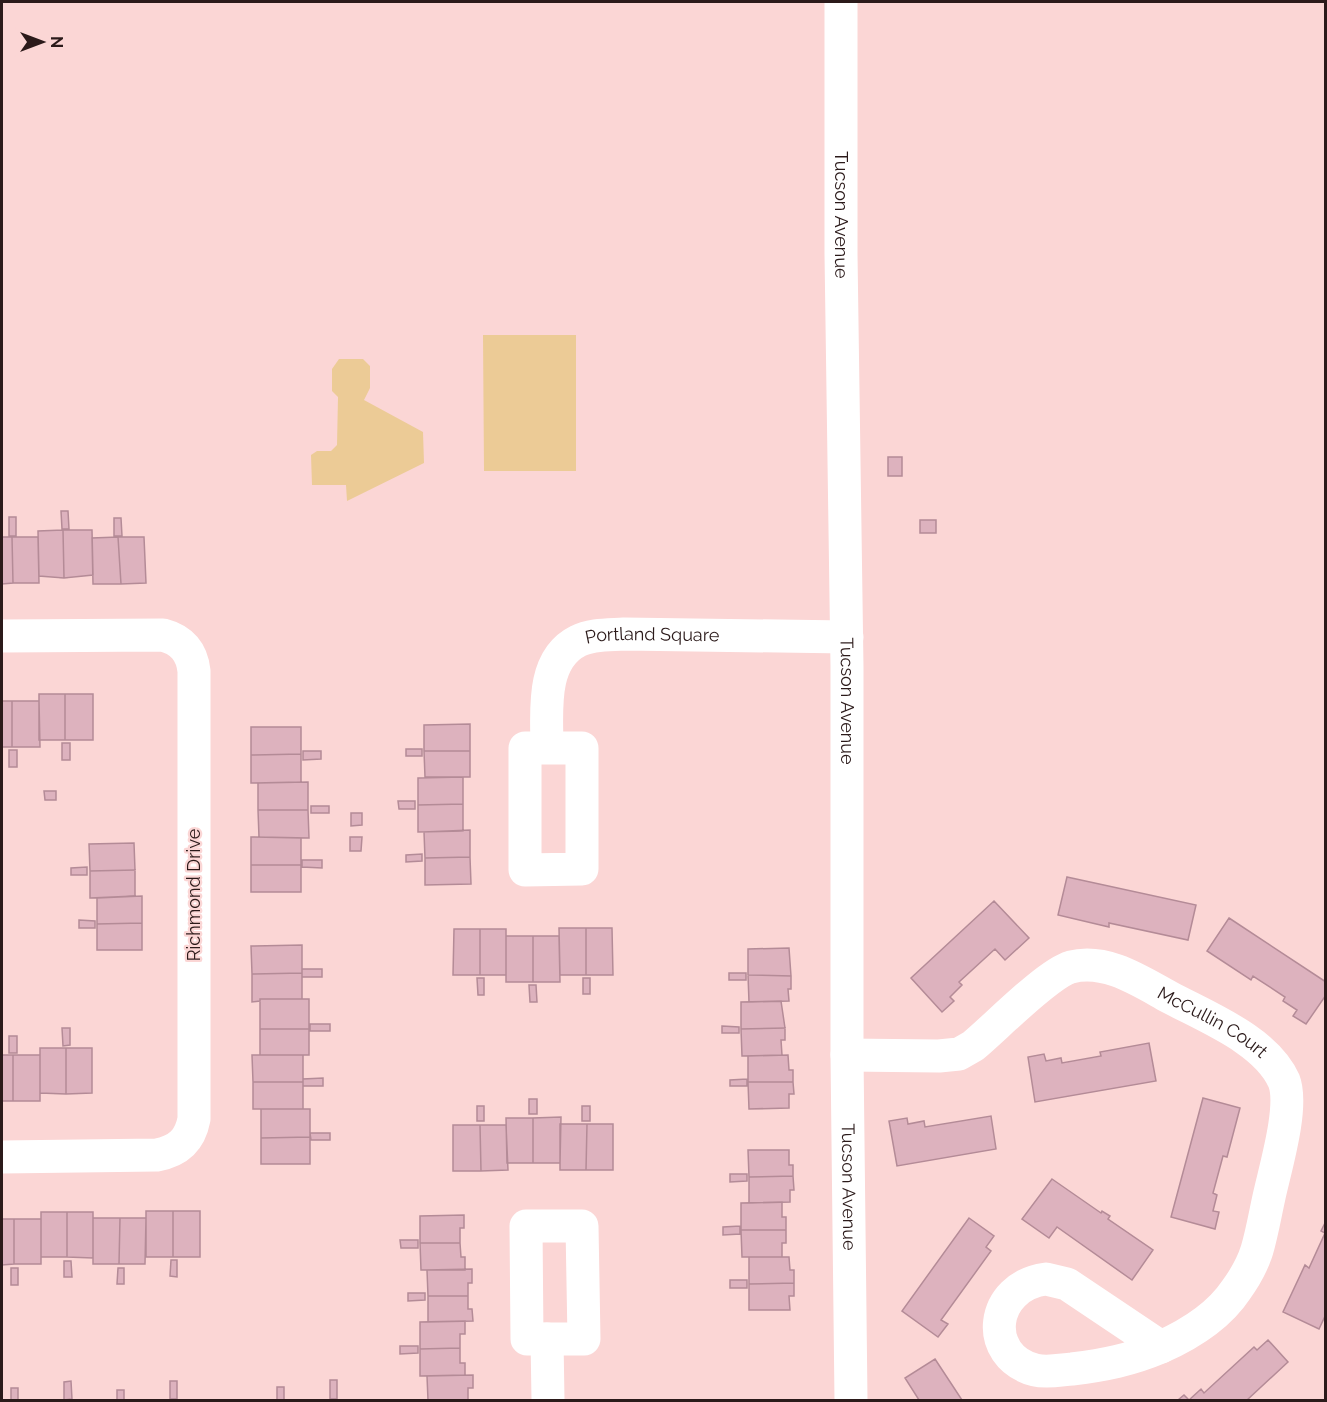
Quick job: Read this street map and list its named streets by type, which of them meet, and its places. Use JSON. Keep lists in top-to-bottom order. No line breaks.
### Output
{"streets":{"street":["Tucson Avenue","Portland Square","Richmond Drive","McCullin Court"]},"crossings":[["Tucson Avenue","Portland Square"],["Tucson Avenue","McCullin Court"]],"north":"right"}
